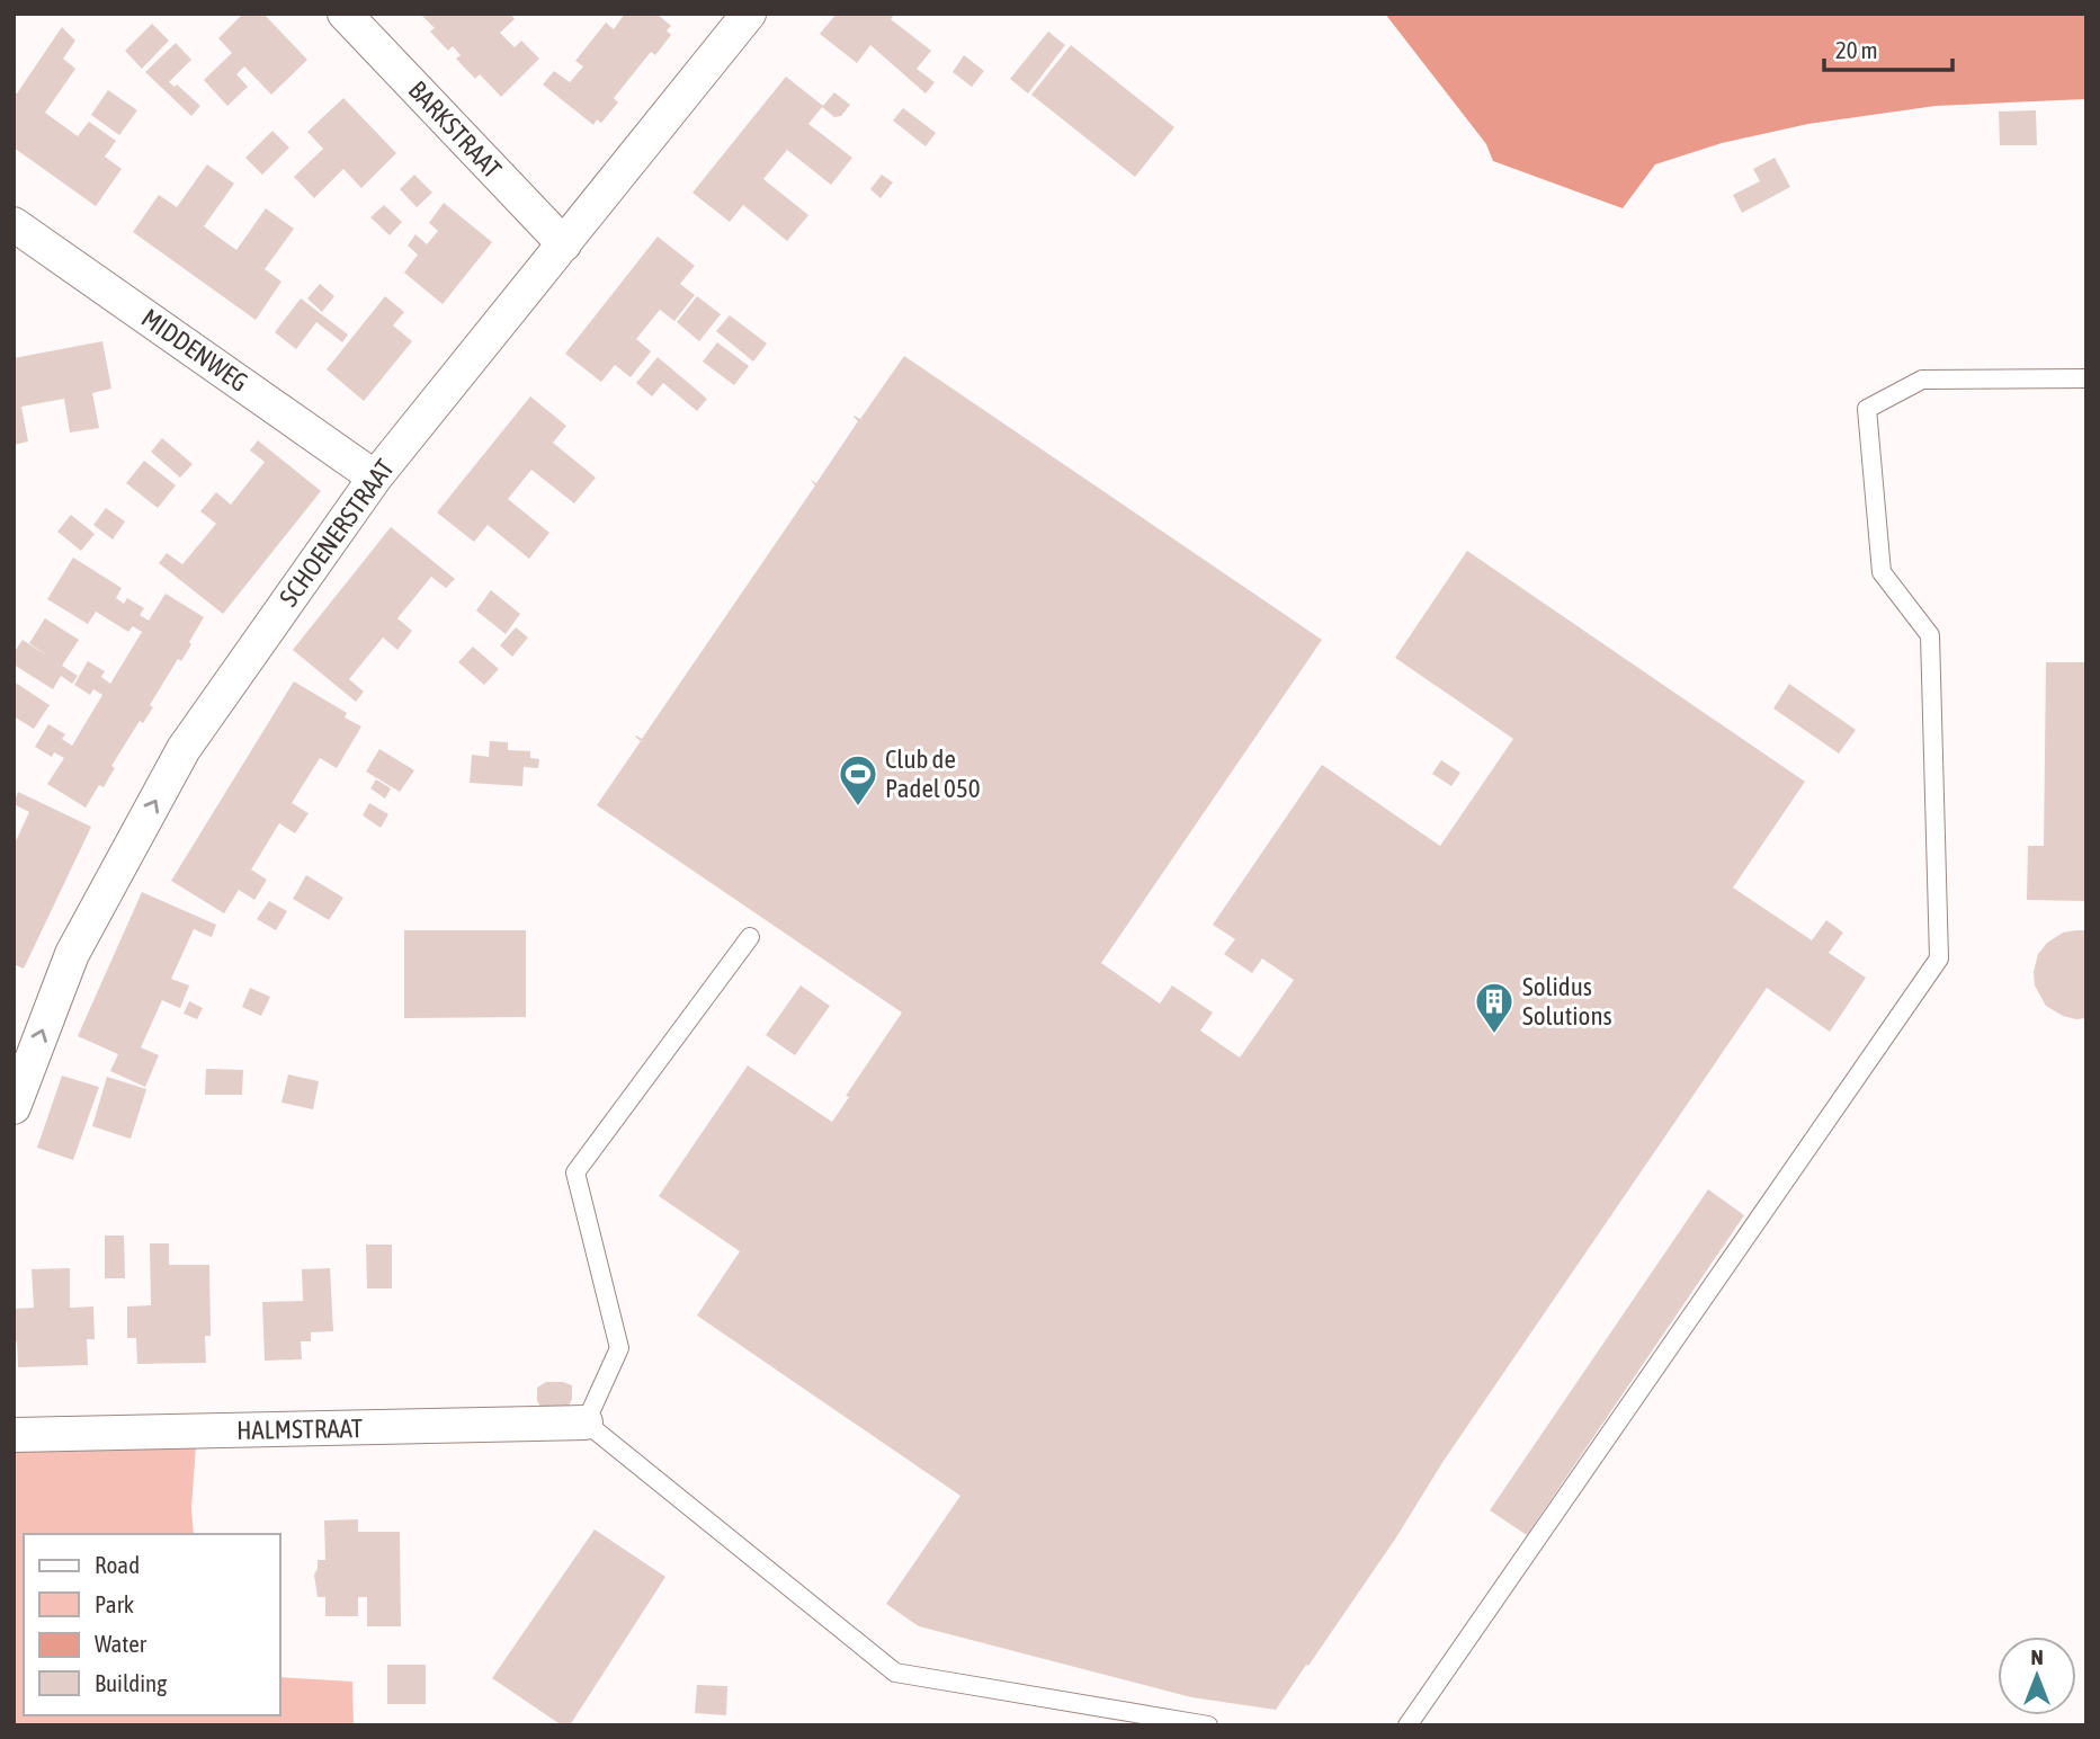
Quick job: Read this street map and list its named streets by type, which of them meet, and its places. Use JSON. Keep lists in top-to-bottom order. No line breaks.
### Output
{"streets":{"street":["BARKSTRAAT","MIDDENWEG","SCHOENERSTRAAT","HALMSTRAAT"]},"crossings":[["BARKSTRAAT","SCHOENERSTRAAT"],["MIDDENWEG","SCHOENERSTRAAT"]],"one_way":["SCHOENERSTRAAT"],"places":{"sports":["Club de Padel 050"],"building":["Solidus Solutions"]},"legend":["Road","Park","Water","Building"],"scale_bar":"20 m","north":"top"}
